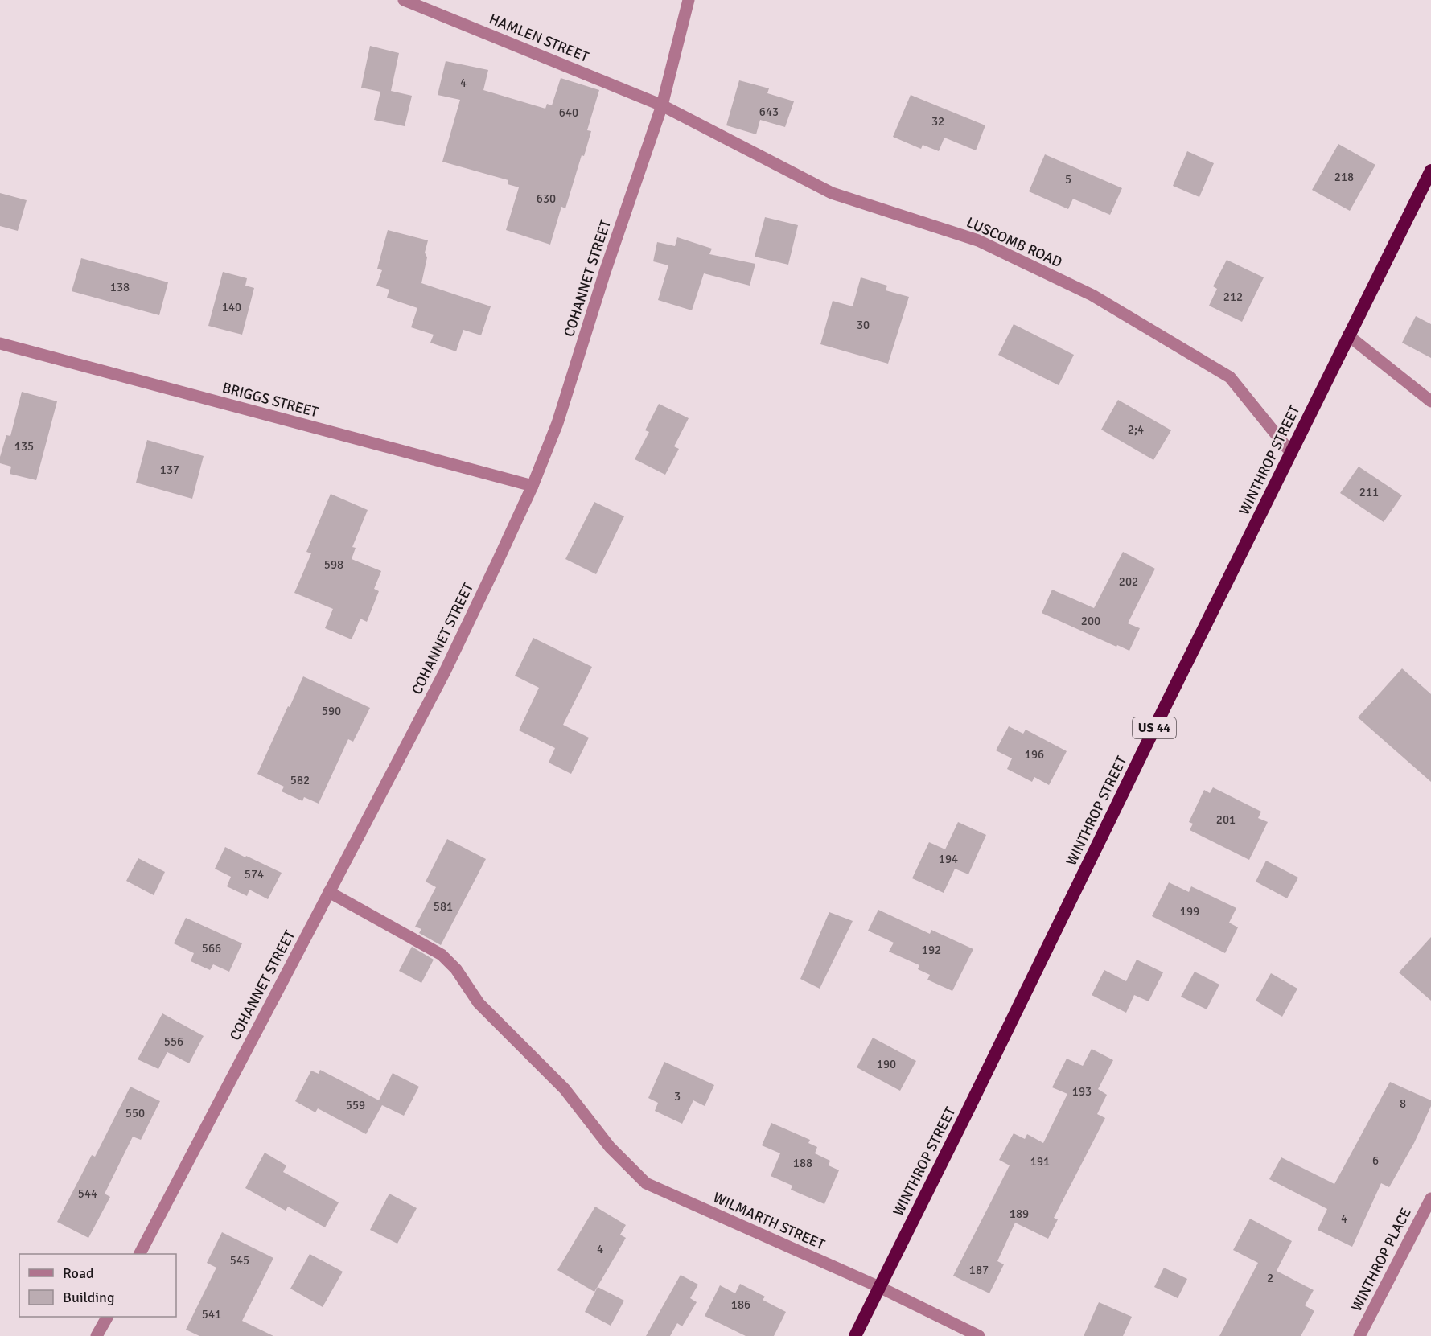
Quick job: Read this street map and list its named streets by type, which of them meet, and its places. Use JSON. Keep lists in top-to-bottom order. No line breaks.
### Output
{"streets":{"highway":["WINTHROP STREET","US 44"],"street":["HAMLEN STREET","LUSCOMB ROAD","COHANNET STREET","BRIGGS STREET","WILMARTH STREET","WINTHROP PLACE"]},"crossings":[["HAMLEN STREET","LUSCOMB ROAD"],["HAMLEN STREET","COHANNET STREET"],["LUSCOMB ROAD","COHANNET STREET"],["LUSCOMB ROAD","WINTHROP STREET"],["COHANNET STREET","BRIGGS STREET"],["COHANNET STREET","WILMARTH STREET"],["WINTHROP STREET","WILMARTH STREET"]],"house_numbers":["4","643","640","32","218","5","630","138","212","140","30","2;4","135","137","211","598","202","200","590","196","582","201","194","574","581","199","566","192","556","190","193","3","8","559","550","6","191","188","544","189","4","4","545","187","2","186","541"],"legend":["Road","Building"]}
